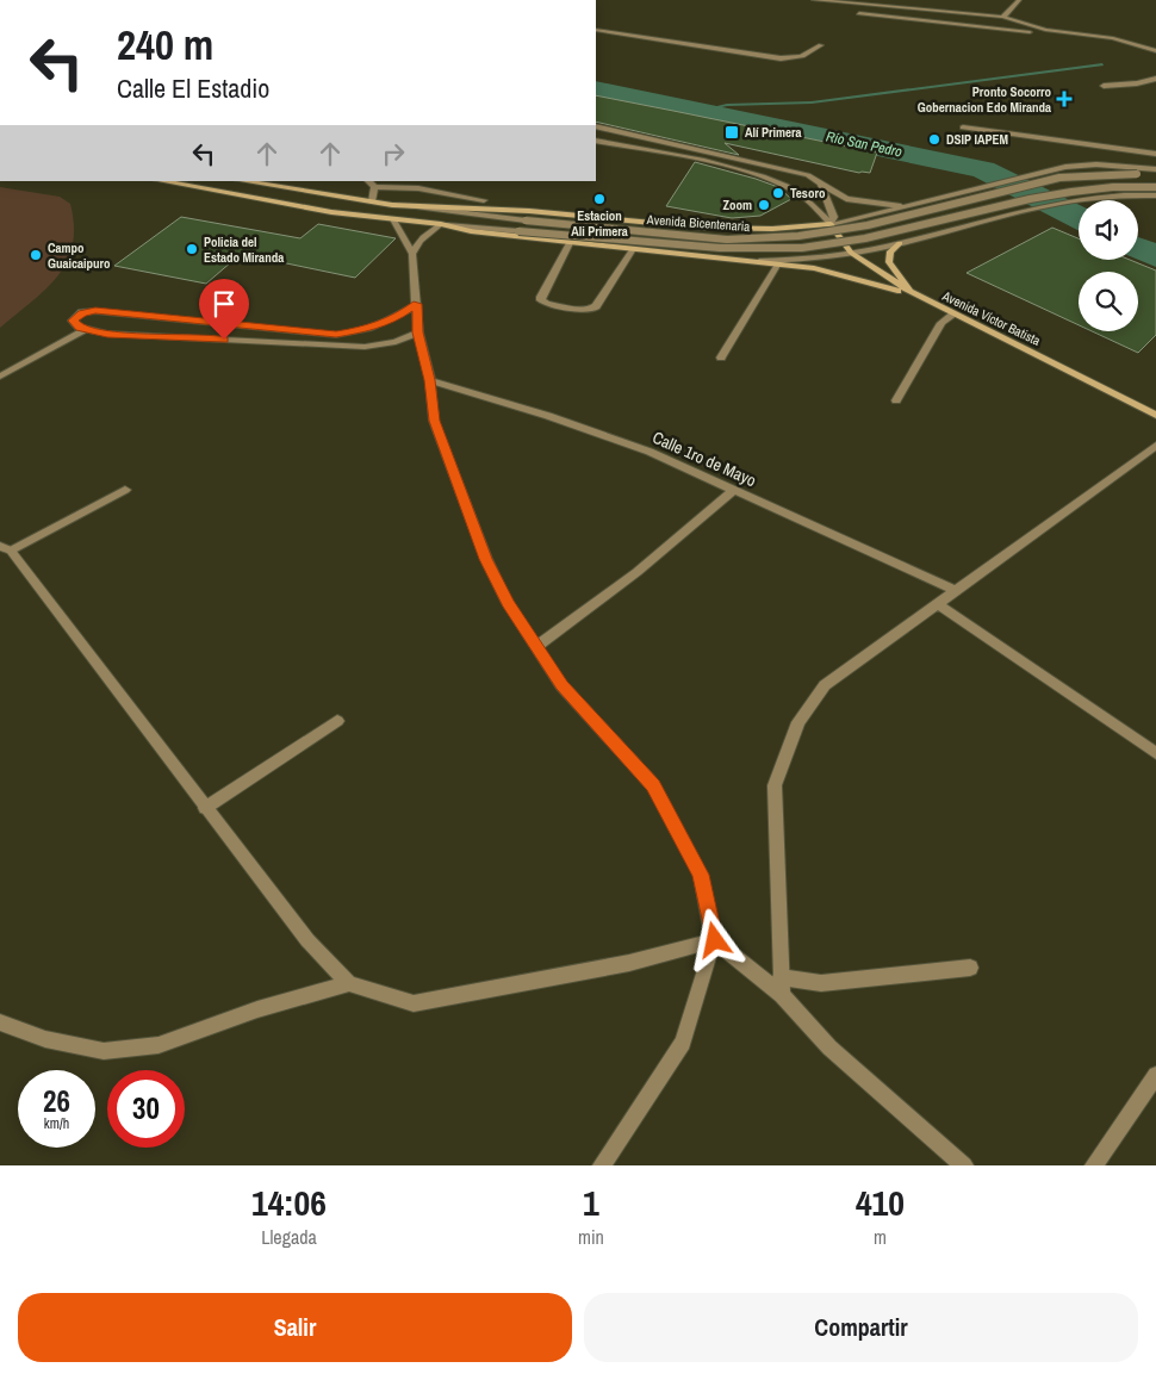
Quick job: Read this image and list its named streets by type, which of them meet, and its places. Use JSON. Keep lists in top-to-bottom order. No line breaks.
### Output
{"streets":{"main road":["Avenida Bicentenaria","Avenida Víctor Batista"],"street":["Calle 1ro de Mayo"]},"water":["Río San Pedro"],"places":{"health":["Pronto Socorro Gobernacion Edo Miranda"],"transit":["Alí Primera"],"other":["DSIP IAPEM","Tesoro","Estacion Ali Primera","Zoom","Policia del Estado Miranda","Campo Guaicaipuro"]},"page":{"turn":["240 m","Calle El Estadio"],"speed":"26 km/h","limit":"30","eta":["14:06","Llegada","1","min","410","m"],"buttons":["Salir","Compartir"]}}
